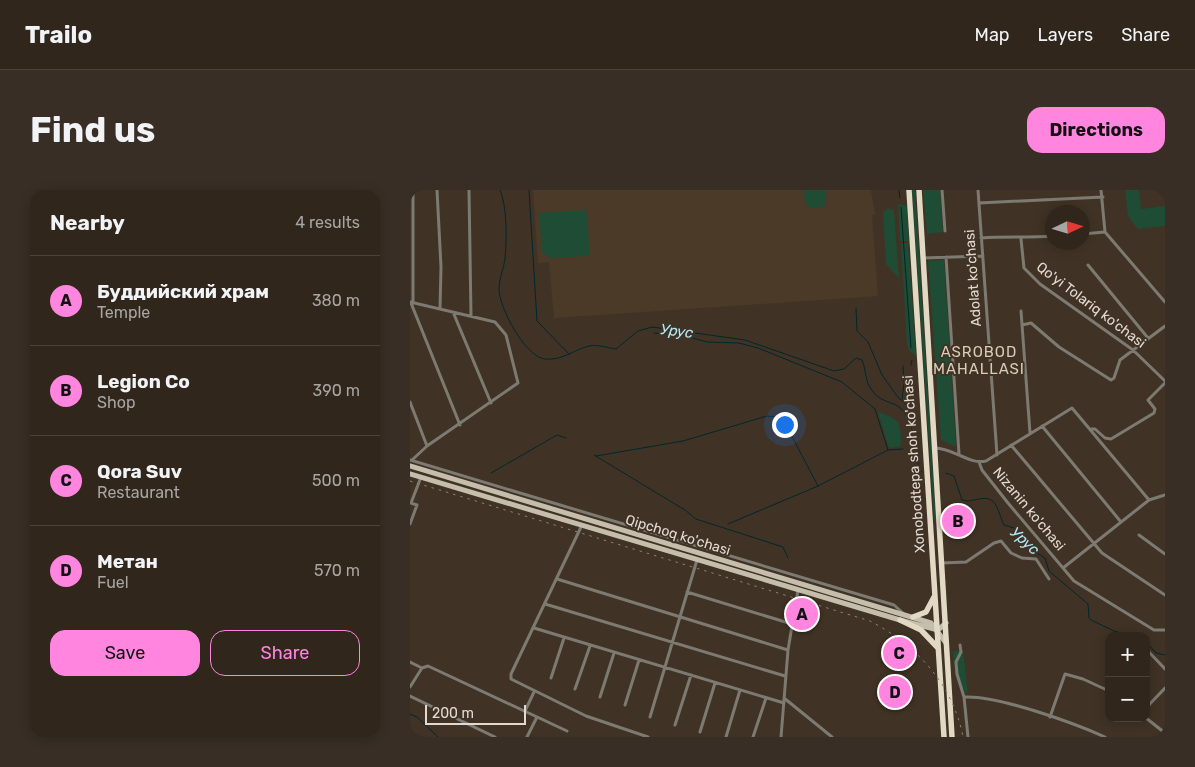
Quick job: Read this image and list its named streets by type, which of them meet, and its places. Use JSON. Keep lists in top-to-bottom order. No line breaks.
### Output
{"streets":{"highway":["Xonobodtepa shoh ko'chasi"],"main road":["Qipchoq ko'chasi"],"street":["Adolat ko'chasi","Qo'yi Tolariq ko'chasi","Nizanin ko'chasi"]},"crossings":[["Xonobodtepa shoh ko'chasi","Qipchoq ko'chasi"]],"districts":["ASROBOD MAHALLASI"],"water":["Урус"],"scale_bar":"200 m","north":"right","page":{"header":"Trailo","nav":["Map","Layers","Share"],"buttons":["Directions",["Save","Share"]],"title":"Find us","heading":["Nearby","4 results"],"list":[{"mark":"A","name":"Буддийский храм","note":"Temple","value":"380 m"},{"mark":"B","name":"Legion Co","note":"Shop","value":"390 m"},{"mark":"C","name":"Qora Suv","note":"Restaurant","value":"500 m"},{"mark":"D","name":"Метан","note":"Fuel","value":"570 m"}],"pins":["B","A","C","D"],"map_buttons":["+","−"],"scale":"200 m"}}
